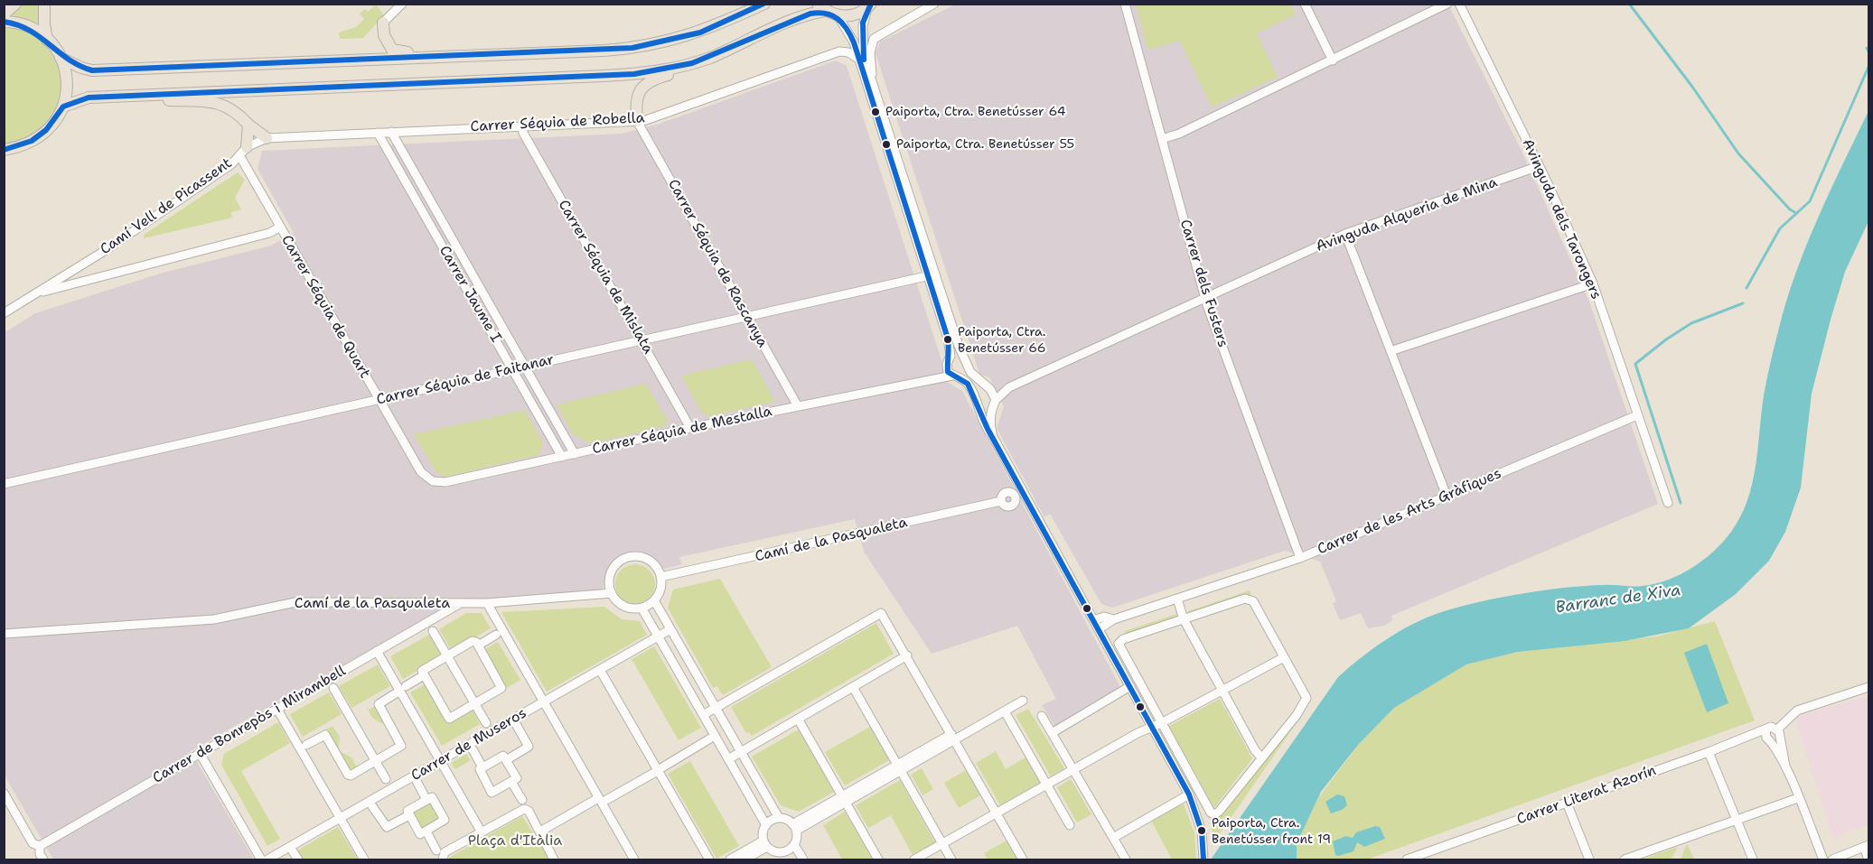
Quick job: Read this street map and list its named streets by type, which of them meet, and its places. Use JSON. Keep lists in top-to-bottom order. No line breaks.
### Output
{"streets":{"street":["Carrer Séquia de Robella","Camí Vell de Picassent","Avinguda Alqueria de Mina","Avinguda dels Tarongers","Carrer Séquia de Rascanya","Carrer Séquia de Mislata","Carrer dels Fusters","Carrer Jaume I","Carrer Séquia de Quart","Carrer Séquia de Faitanar","Carrer Séquia de Mestalla","Carrer de les Arts Gràfiques","Camí de la Pasqualeta","Carrer de Bonrepòs i Mirambell","Carrer de Museros","Carrer Literat Azorín"]},"crossings":[["Carrer Séquia de Robella","Camí Vell de Picassent"],["Carrer Séquia de Robella","Carrer Séquia de Rascanya"],["Carrer Séquia de Robella","Carrer Séquia de Mislata"],["Carrer Séquia de Robella","Carrer Jaume I"],["Carrer Séquia de Robella","Carrer Séquia de Quart"],["Camí Vell de Picassent","Carrer Séquia de Quart"],["Avinguda Alqueria de Mina","Avinguda dels Tarongers"],["Avinguda Alqueria de Mina","Carrer dels Fusters"],["Avinguda dels Tarongers","Carrer de les Arts Gràfiques"],["Carrer Séquia de Rascanya","Carrer Séquia de Faitanar"],["Carrer Séquia de Rascanya","Carrer Séquia de Mestalla"],["Carrer Séquia de Mislata","Carrer Séquia de Faitanar"],["Carrer Séquia de Mislata","Carrer Séquia de Mestalla"],["Carrer dels Fusters","Carrer de les Arts Gràfiques"],["Carrer Jaume I","Carrer Séquia de Faitanar"],["Carrer Jaume I","Carrer Séquia de Mestalla"],["Carrer Séquia de Quart","Carrer Séquia de Faitanar"],["Carrer Séquia de Quart","Carrer Séquia de Mestalla"],["Camí de la Pasqualeta","Carrer de Bonrepòs i Mirambell"]],"water":["Barranc de Xiva"],"parks":["Plaça d'Itàlia"],"places":["Paiporta, Ctra. Benetússer 64","Paiporta, Ctra. Benetússer 55","Paiporta, Ctra. Benetússer 66","Paiporta, Ctra. Benetússer front 19"]}
